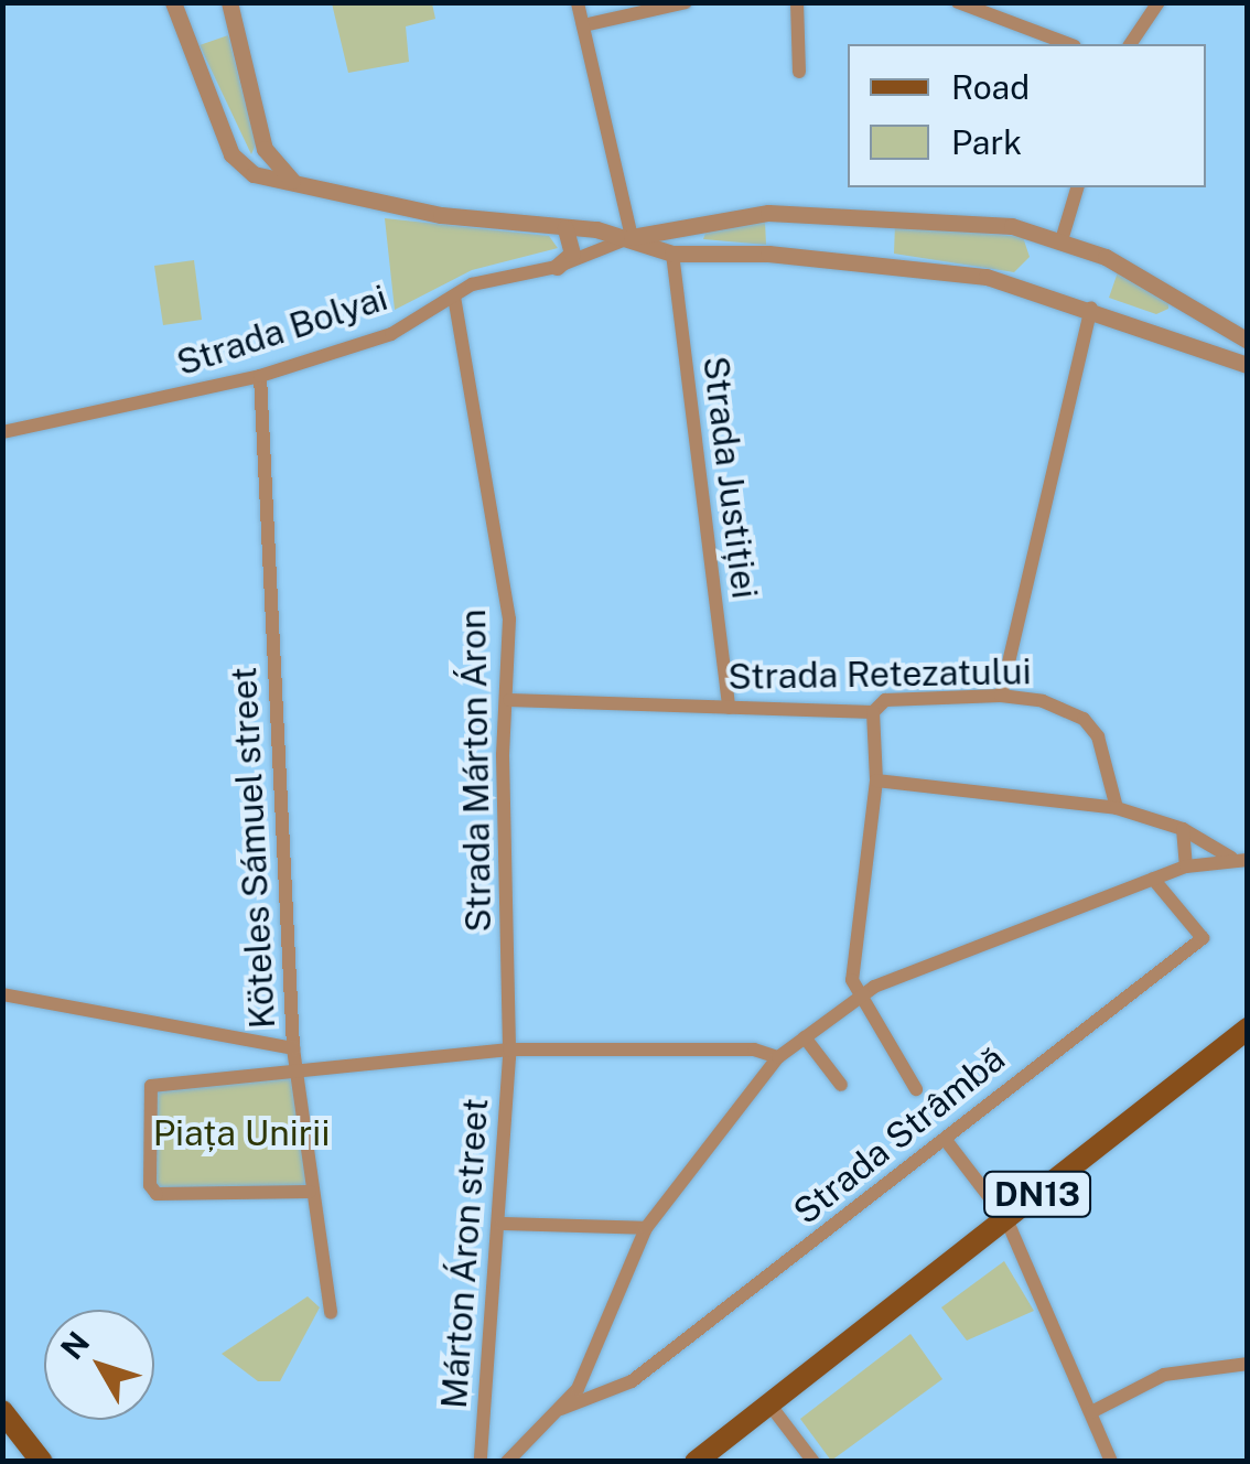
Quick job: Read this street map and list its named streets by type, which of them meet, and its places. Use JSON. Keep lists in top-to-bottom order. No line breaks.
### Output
{"streets":{"main road":["DN13"],"street":["Strada Bolyai","Strada Justiției","Strada Retezatului","Strada Márton Áron","Köteles Sámuel street","Strada Strâmbă","Márton Áron street"]},"crossings":[["Strada Bolyai","Strada Justiției"],["Strada Bolyai","Strada Márton Áron"],["Strada Bolyai","Köteles Sámuel street"],["Strada Justiției","Strada Retezatului"],["Strada Retezatului","Strada Márton Áron"],["Strada Retezatului","Strada Strâmbă"],["Strada Márton Áron","Márton Áron street"]],"parks":["Piața Unirii"],"legend":["Road","Park"],"north":"top left"}
